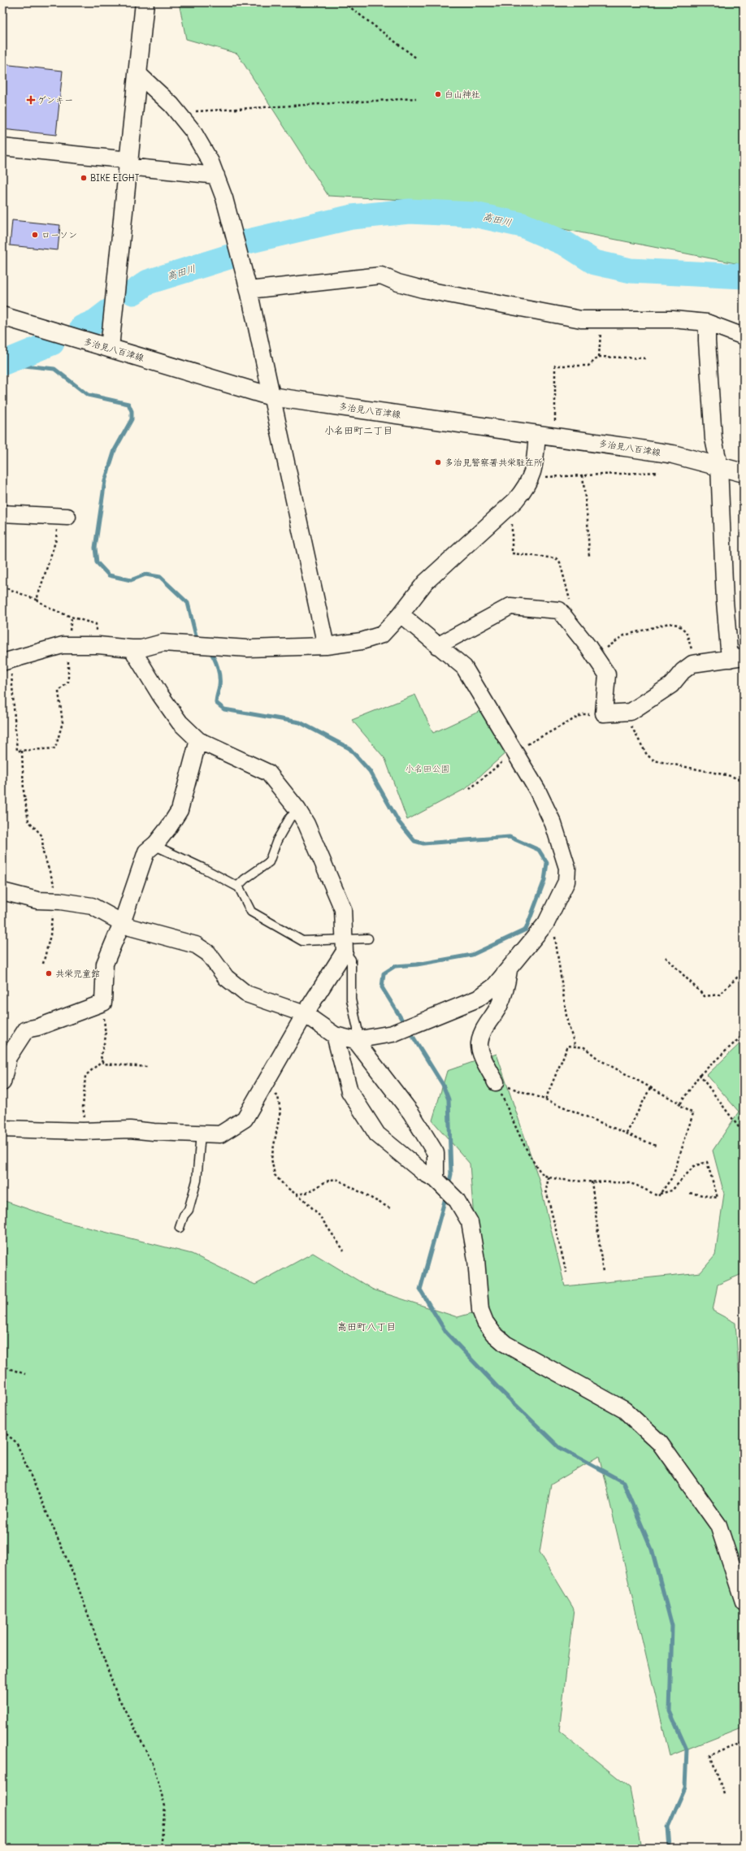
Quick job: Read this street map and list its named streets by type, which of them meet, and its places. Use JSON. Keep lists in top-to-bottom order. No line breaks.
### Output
{"streets":{"main road":["多治見八百津線"]},"districts":["小名田町二丁目","高田町八丁目"],"water":["高田川"],"parks":["小名田公園"],"places":{"other":["白山神社","BIKE EIGHT","ローソン","多治見警察署共栄駐在所","共栄児童館"],"health":["ゲンキー"]}}
